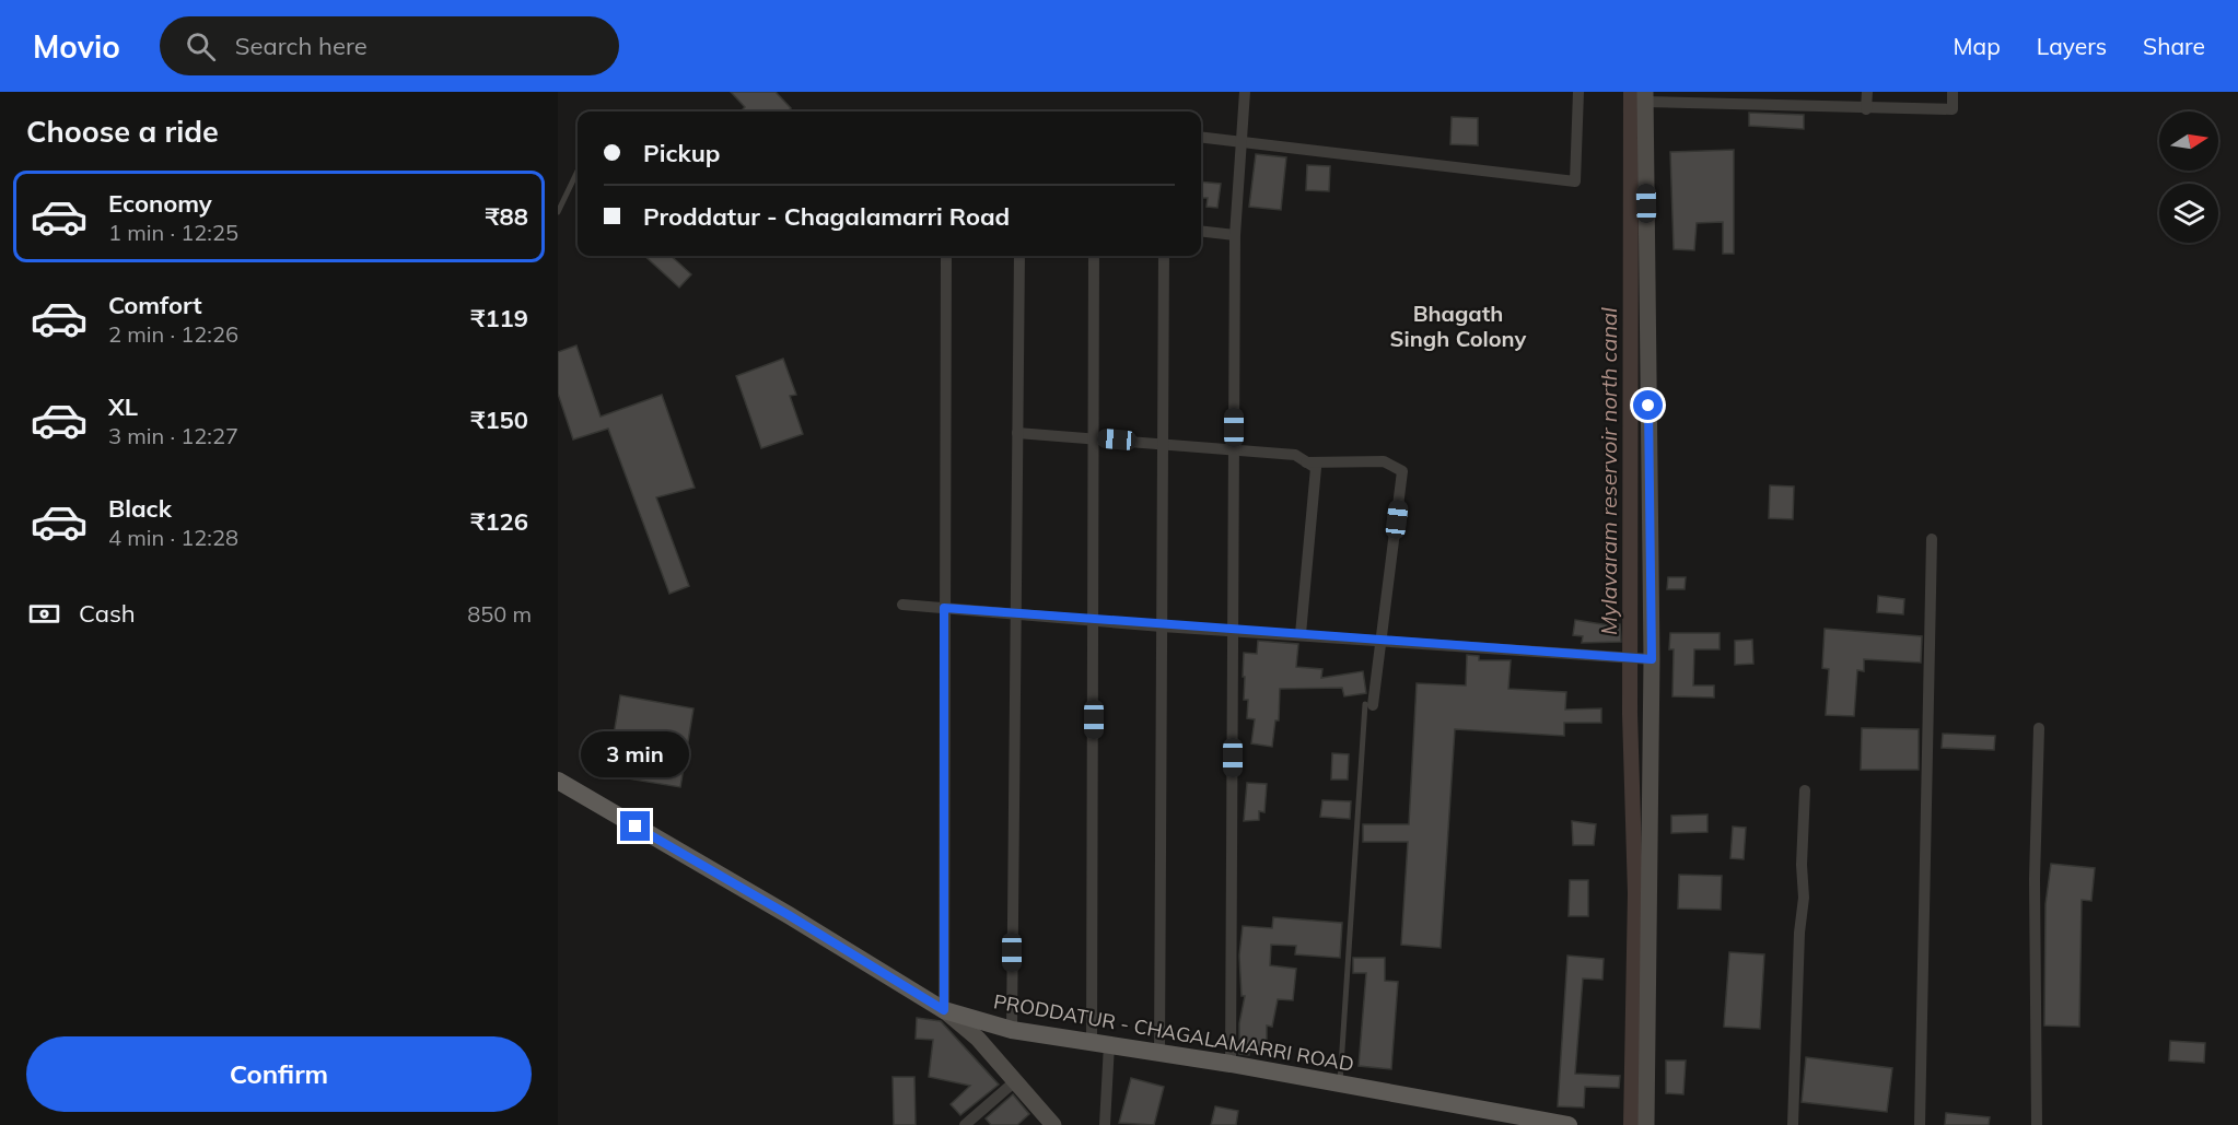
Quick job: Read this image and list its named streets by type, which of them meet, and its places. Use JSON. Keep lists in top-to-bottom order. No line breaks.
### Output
{"streets":{"main road":["PRODDATUR - CHAGALAMARRI ROAD"]},"districts":["Bhagath Singh Colony"],"water":["Mylavaram reservoir north canal"],"north":"right","page":{"header":"Movio","search":"Search here","nav":["Map","Layers","Share"],"heading":"Choose a ride","banner":["Pickup","Proddatur - Chagalamarri Road"],"list":[{"name":"Economy","note":"1 min · 12:25","value":"₹88"},{"name":"Comfort","note":"2 min · 12:26","value":"₹119"},{"name":"XL","note":"3 min · 12:27","value":"₹150"},{"name":"Black","note":"4 min · 12:28","value":"₹126"}],"pay":["Cash","850 m"],"bubble":"3 min","buttons":"Confirm"}}
